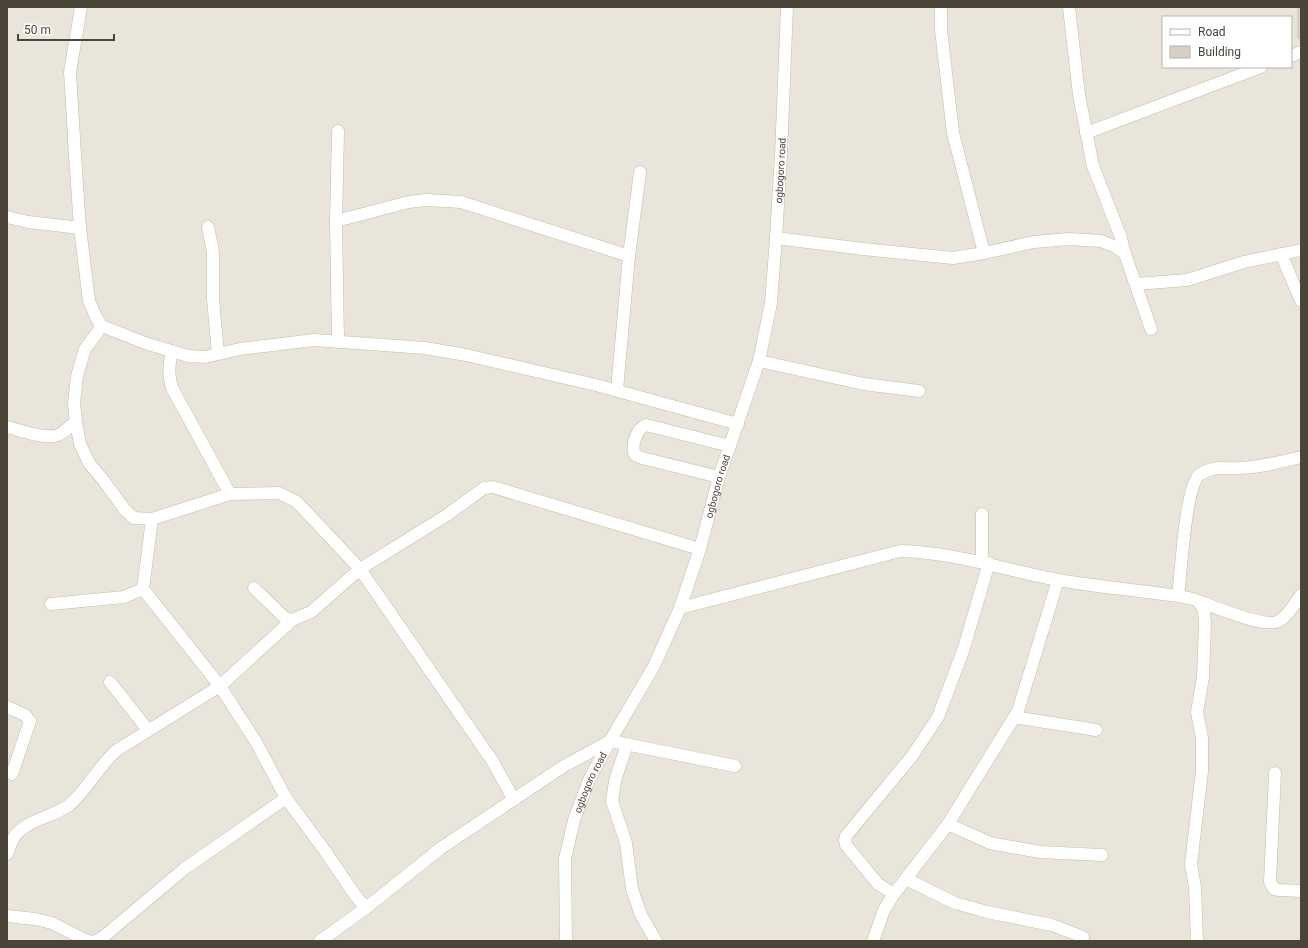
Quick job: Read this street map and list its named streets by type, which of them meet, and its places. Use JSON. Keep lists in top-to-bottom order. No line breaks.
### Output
{"streets":{"street":["ogbogoro road"]},"legend":["Road","Building"],"scale_bar":"50 m"}
